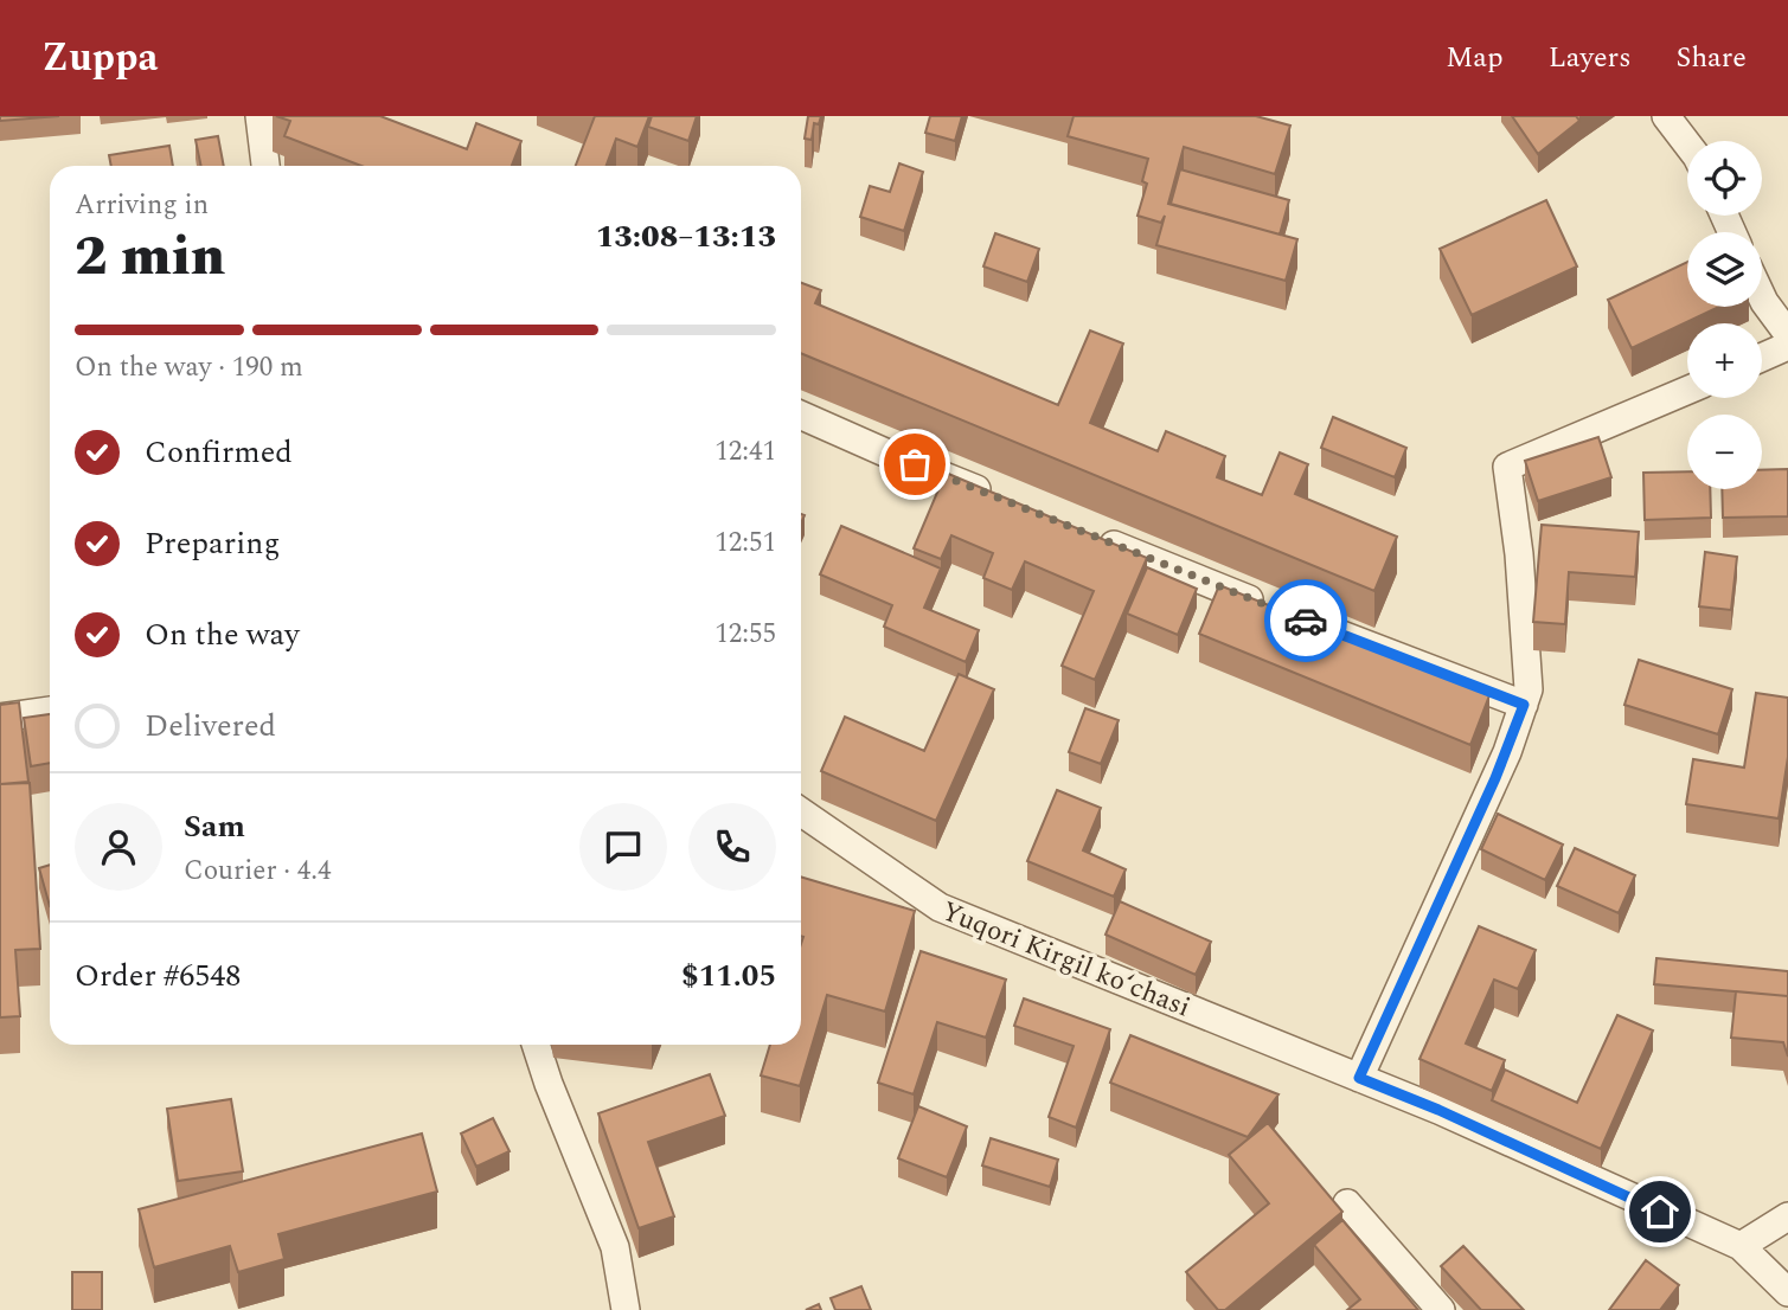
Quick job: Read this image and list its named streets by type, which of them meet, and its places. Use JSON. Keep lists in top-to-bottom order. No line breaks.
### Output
{"streets":{"street":["Yuqori Kirgil koʻchasi"]},"page":{"header":"Zuppa","nav":["Map","Layers","Share"],"map_buttons":["+","−"],"heading":["2 min","Arriving in","13:08–13:13"],"panel":["Sam","Courier · 4.4","Order #6548","$11.05"],"bar":"On the way · 190 m","list":[["Confirmed","12:41"],["Preparing","12:51"],["On the way","12:55"],"Delivered"]}}
